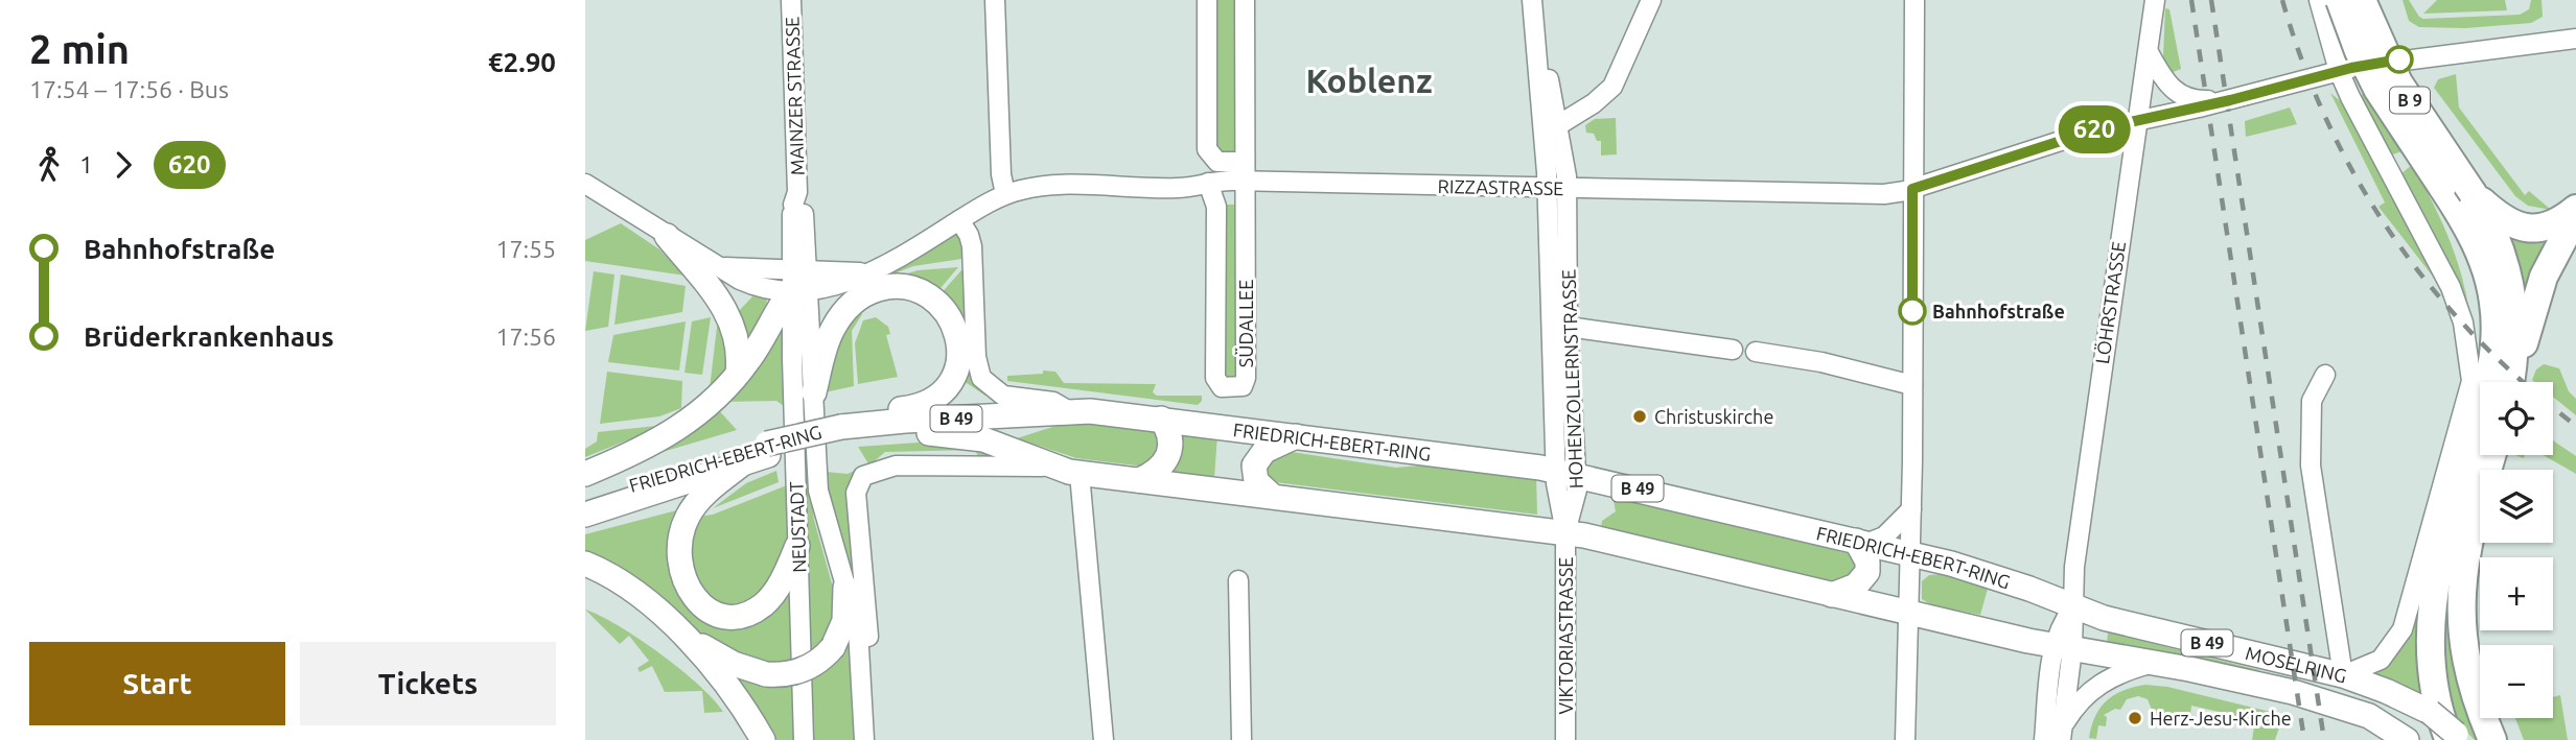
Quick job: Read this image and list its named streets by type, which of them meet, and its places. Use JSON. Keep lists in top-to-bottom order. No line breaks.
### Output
{"streets":{"highway":["B 9"],"main road":["B 49","FRIEDRICH-EBERT-RING","MOSELRING"],"street":["MAINZER STRASSE","RIZZASTRASSE","LÖHRSTRASSE","SÜDALLEE","HOHENZOLLERNSTRASSE","NEUSTADT","VIKTORIASTRASSE"]},"crossings":[["MAINZER STRASSE","RIZZASTRASSE"],["MAINZER STRASSE","NEUSTADT"],["B 9","MOSELRING"],["RIZZASTRASSE","LÖHRSTRASSE"],["RIZZASTRASSE","SÜDALLEE"],["RIZZASTRASSE","HOHENZOLLERNSTRASSE"],["RIZZASTRASSE","NEUSTADT"],["LÖHRSTRASSE","FRIEDRICH-EBERT-RING"],["LÖHRSTRASSE","MOSELRING"],["HOHENZOLLERNSTRASSE","FRIEDRICH-EBERT-RING"],["HOHENZOLLERNSTRASSE","VIKTORIASTRASSE"],["FRIEDRICH-EBERT-RING","NEUSTADT"],["FRIEDRICH-EBERT-RING","VIKTORIASTRASSE"],["FRIEDRICH-EBERT-RING","MOSELRING"]],"districts":["Koblenz"],"places":["Bahnhofstraße","Christuskirche","Herz-Jesu-Kirche"],"lines":["bus line 620"],"page":{"heading":["2 min","17:54 – 17:56 · Bus","€2.90"],"on_map":"620","legs":["1","620"],"list":[{"name":"Bahnhofstraße","value":"17:55"},{"name":"Brüderkrankenhaus","value":"17:56"}],"map_buttons":["+","−"],"buttons":["Start","Tickets"]}}
